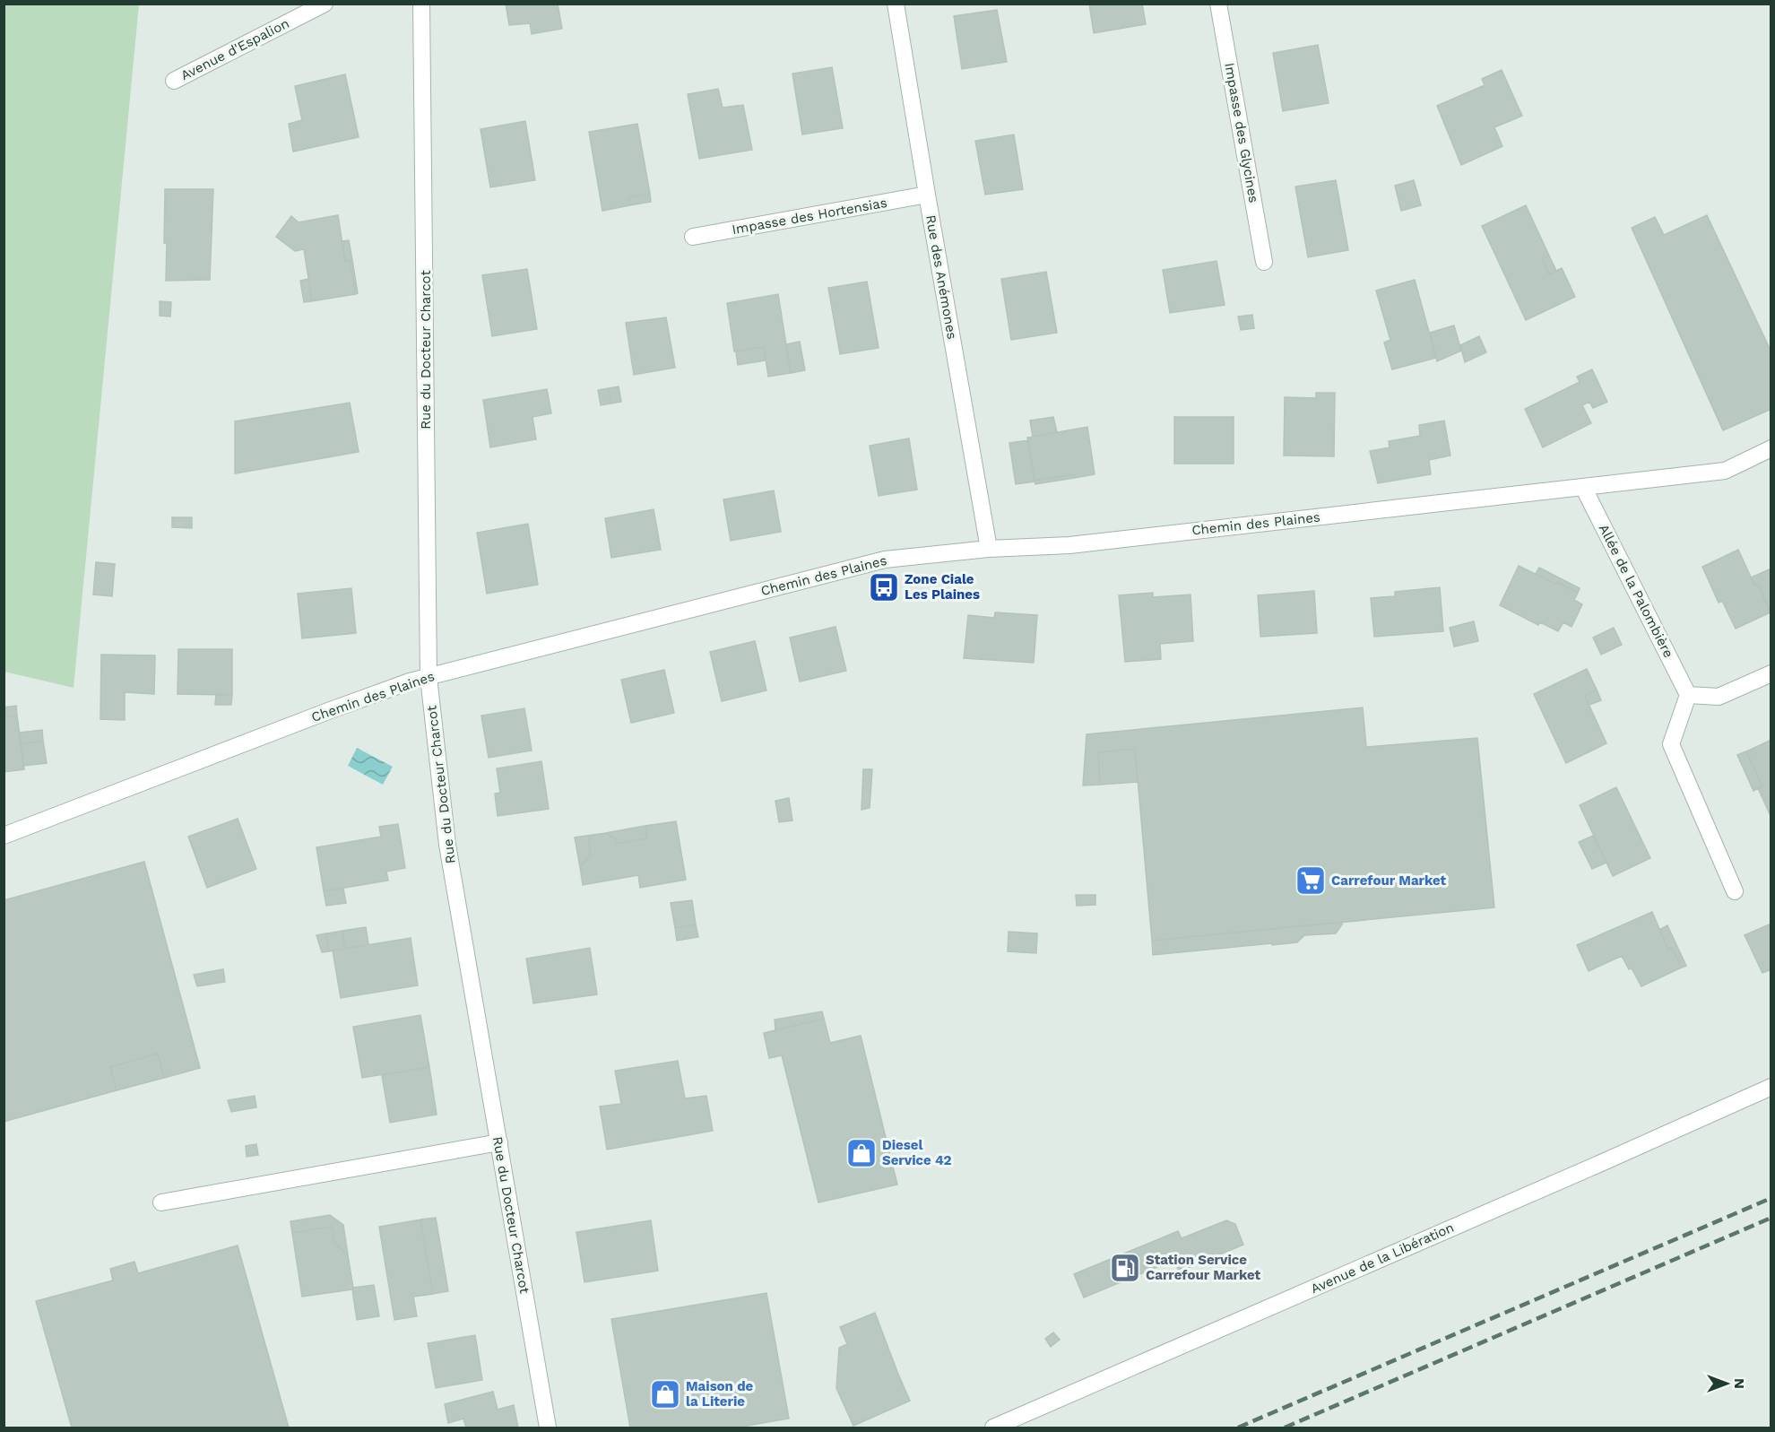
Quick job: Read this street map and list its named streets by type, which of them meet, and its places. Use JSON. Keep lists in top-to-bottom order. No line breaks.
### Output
{"streets":{"street":["Avenue d'Espalion","Impasse des Glycines","Impasse des Hortensias","Rue des Anémones","Rue du Docteur Charcot","Chemin des Plaines","Allée de la Palombière","Avenue de la Libération"]},"crossings":[["Impasse des Hortensias","Rue des Anémones"],["Rue des Anémones","Chemin des Plaines"],["Rue du Docteur Charcot","Chemin des Plaines"],["Chemin des Plaines","Allée de la Palombière"]],"places":{"bus stop":["Zone Ciale Les Plaines"],"supermarket":["Carrefour Market"],"shop":["Diesel Service 42","Maison de la Literie"],"fuel station":["Station Service Carrefour Market"]},"north":"right"}
